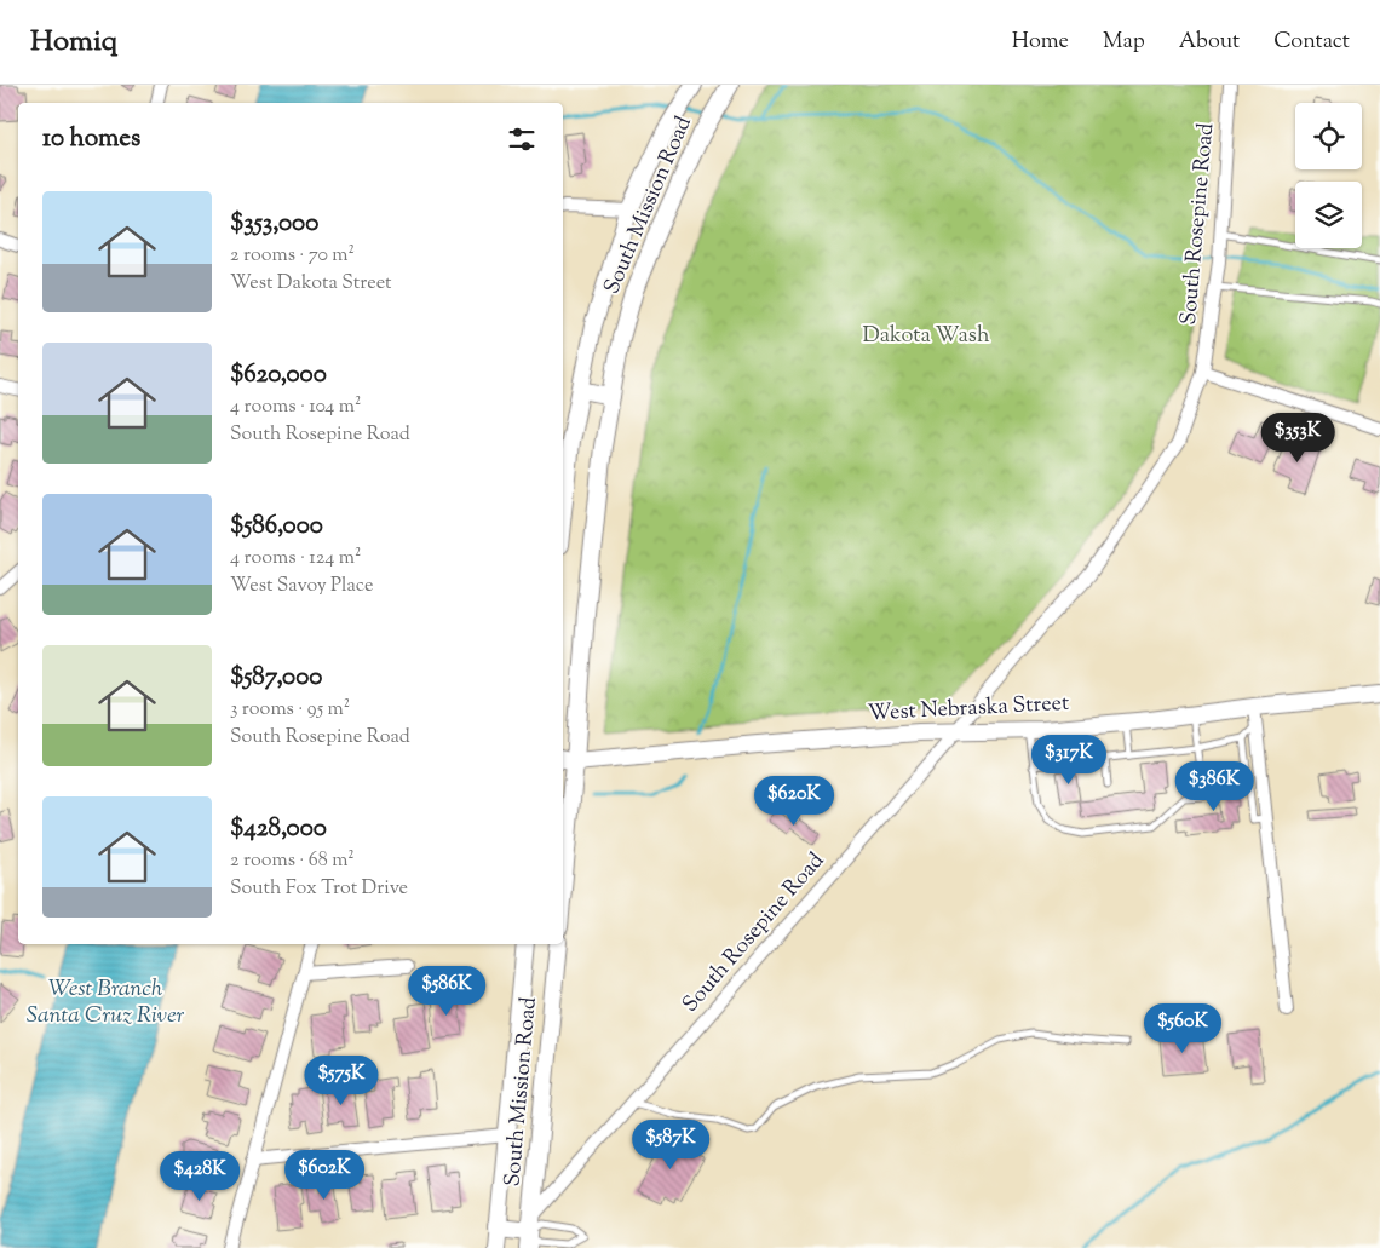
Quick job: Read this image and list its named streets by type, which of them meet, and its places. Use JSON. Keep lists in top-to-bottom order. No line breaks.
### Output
{"streets":{"main road":["South Mission Road","West Nebraska Street"],"street":["South Rosepine Road"]},"crossings":[["South Mission Road","South Rosepine Road"],["South Mission Road","West Nebraska Street"],["South Rosepine Road","West Nebraska Street"]],"water":["West Branch Santa Cruz River"],"parks":["Dakota Wash"],"page":{"header":"Homiq","nav":["Home","Map","About","Contact"],"heading":"10 homes","list":[{"name":"$353,000","note":"2 rooms · 70 m² · West Dakota Street"},{"name":"$620,000","note":"4 rooms · 104 m² · South Rosepine Road"},{"name":"$586,000","note":"4 rooms · 124 m² · West Savoy Place"},{"name":"$587,000","note":"3 rooms · 95 m² · South Rosepine Road"},{"name":"$428,000","note":"2 rooms · 68 m² · South Fox Trot Drive"}],"price":["$353K","$317K","$386K","$620K","$586K","$560K","$575K","$587K","$602K","$428K"]}}
